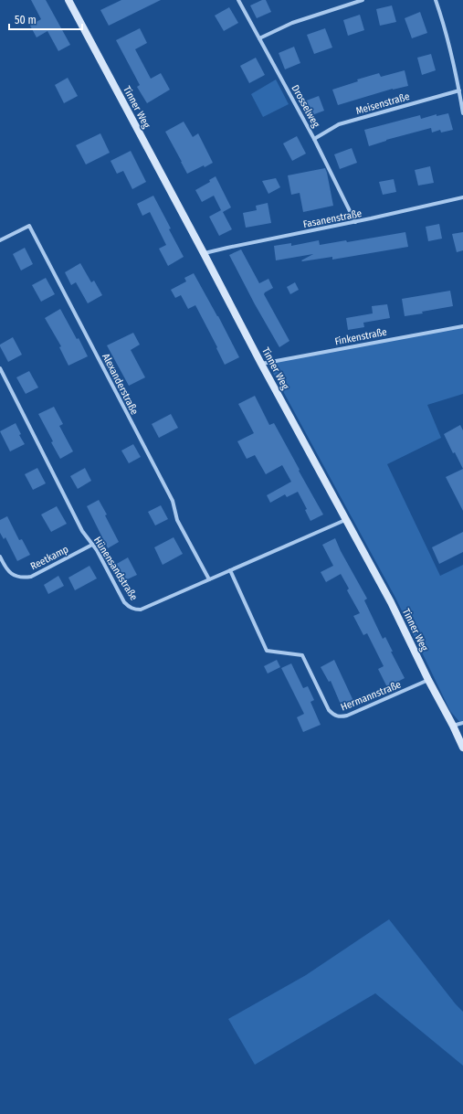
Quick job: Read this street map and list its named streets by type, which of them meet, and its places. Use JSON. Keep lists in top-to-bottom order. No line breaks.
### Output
{"streets":{"street":["Meisenstraße","Drosselweg","Tinner Weg","Fasanenstraße","Finkenstraße","Alexanderstraße","Reetkamp","Hünensandstraße","Hermannstraße"]},"crossings":[["Meisenstraße","Drosselweg"],["Drosselweg","Fasanenstraße"],["Tinner Weg","Fasanenstraße"],["Tinner Weg","Finkenstraße"],["Tinner Weg","Hünensandstraße"],["Tinner Weg","Hermannstraße"],["Alexanderstraße","Hünensandstraße"],["Reetkamp","Hünensandstraße"],["Hünensandstraße","Hermannstraße"]],"scale_bar":"50 m"}
